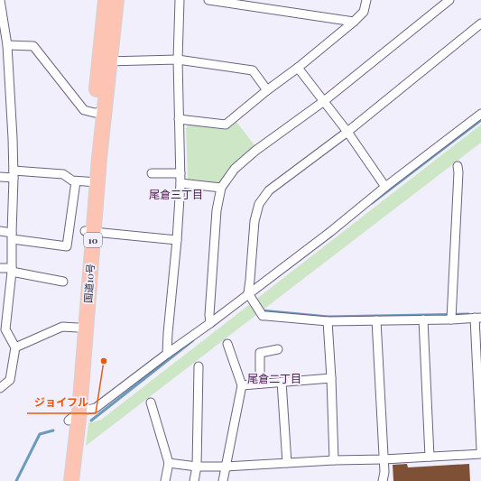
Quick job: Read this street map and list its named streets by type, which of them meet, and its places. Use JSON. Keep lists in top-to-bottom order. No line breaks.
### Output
{"streets":{"highway":["10","国道10号"]},"districts":["尾倉三丁目","尾倉二丁目"],"places":["ジョイフル"]}
